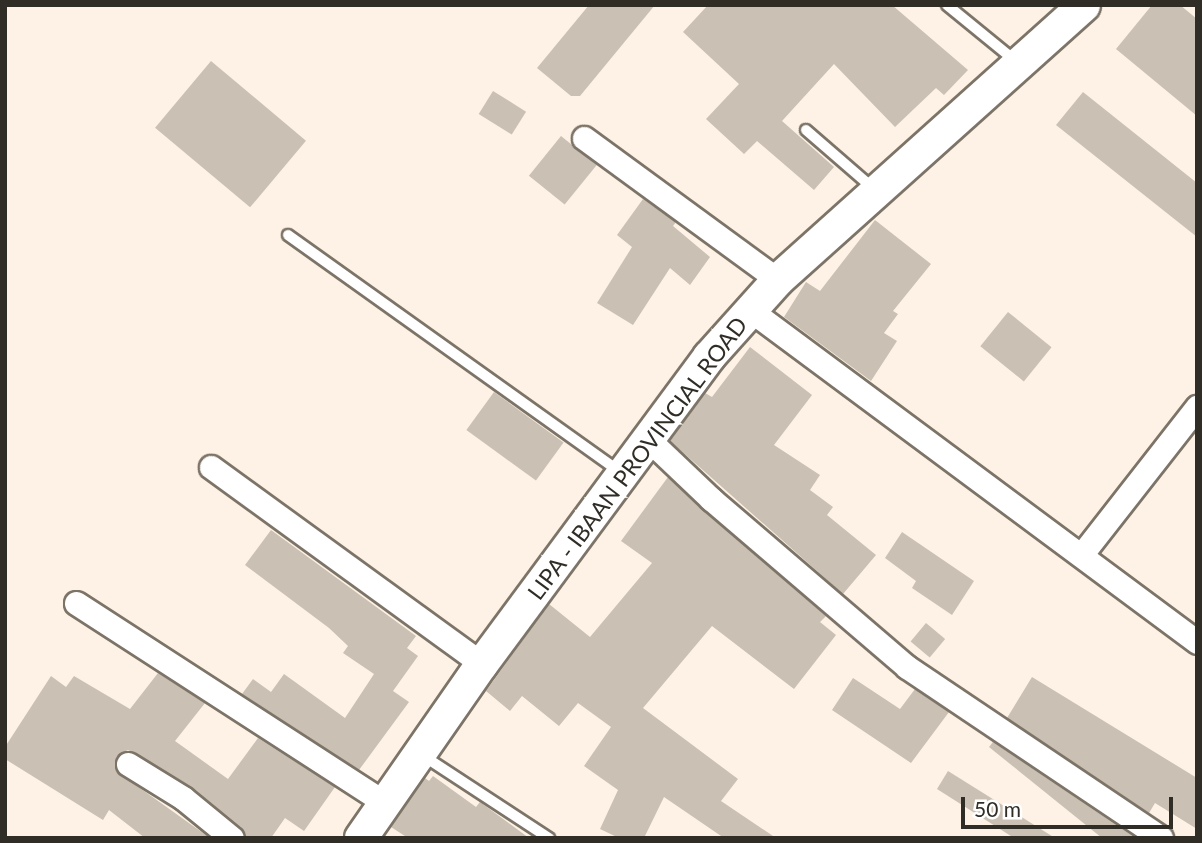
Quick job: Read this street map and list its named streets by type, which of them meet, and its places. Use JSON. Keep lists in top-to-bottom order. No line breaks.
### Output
{"streets":{"main road":["LIPA - IBAAN PROVINCIAL ROAD"]},"scale_bar":"50 m"}
